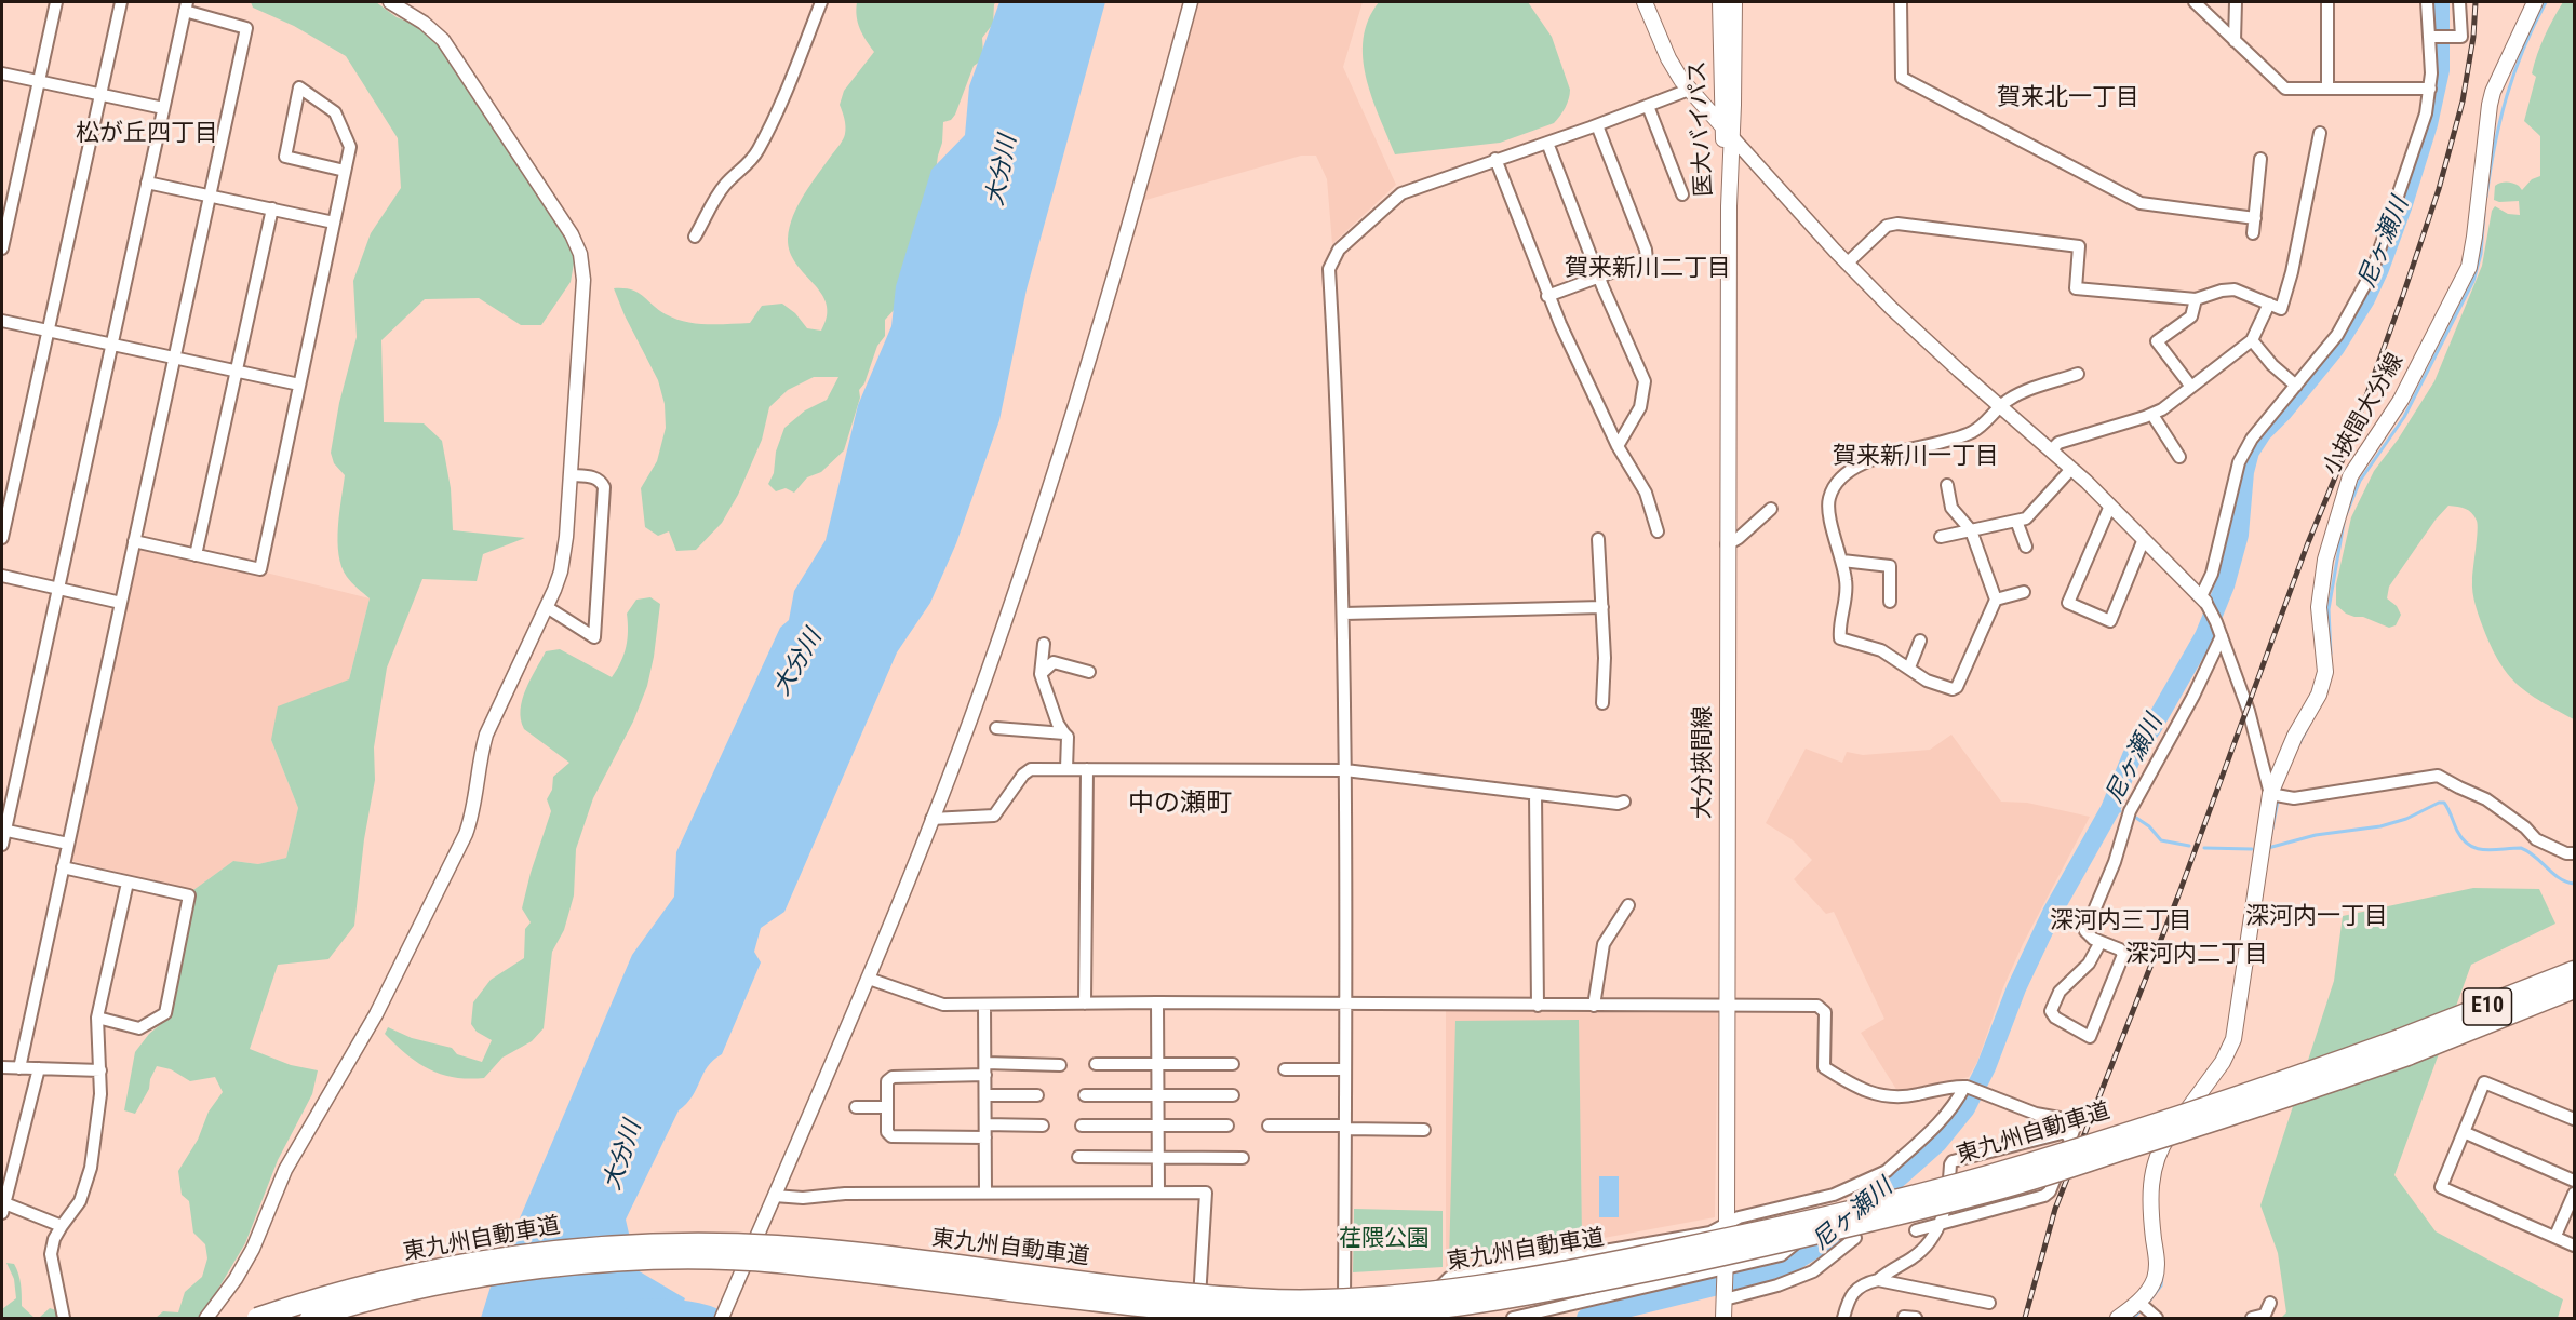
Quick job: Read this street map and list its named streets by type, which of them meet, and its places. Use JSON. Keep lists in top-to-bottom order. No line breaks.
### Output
{"streets":{"highway":["E10","東九州自動車道"],"main road":["医大バイパス","小挾間大分線","大分挾間線"]},"crossings":[["医大バイパス","大分挾間線"]],"districts":["賀来北一丁目","松が丘四丁目","賀来新川二丁目","賀来新川一丁目","中の瀬町","深河内一丁目","深河内三丁目","深河内二丁目"],"water":["大分川","尼ヶ瀬川"],"parks":["荏隈公園"]}
